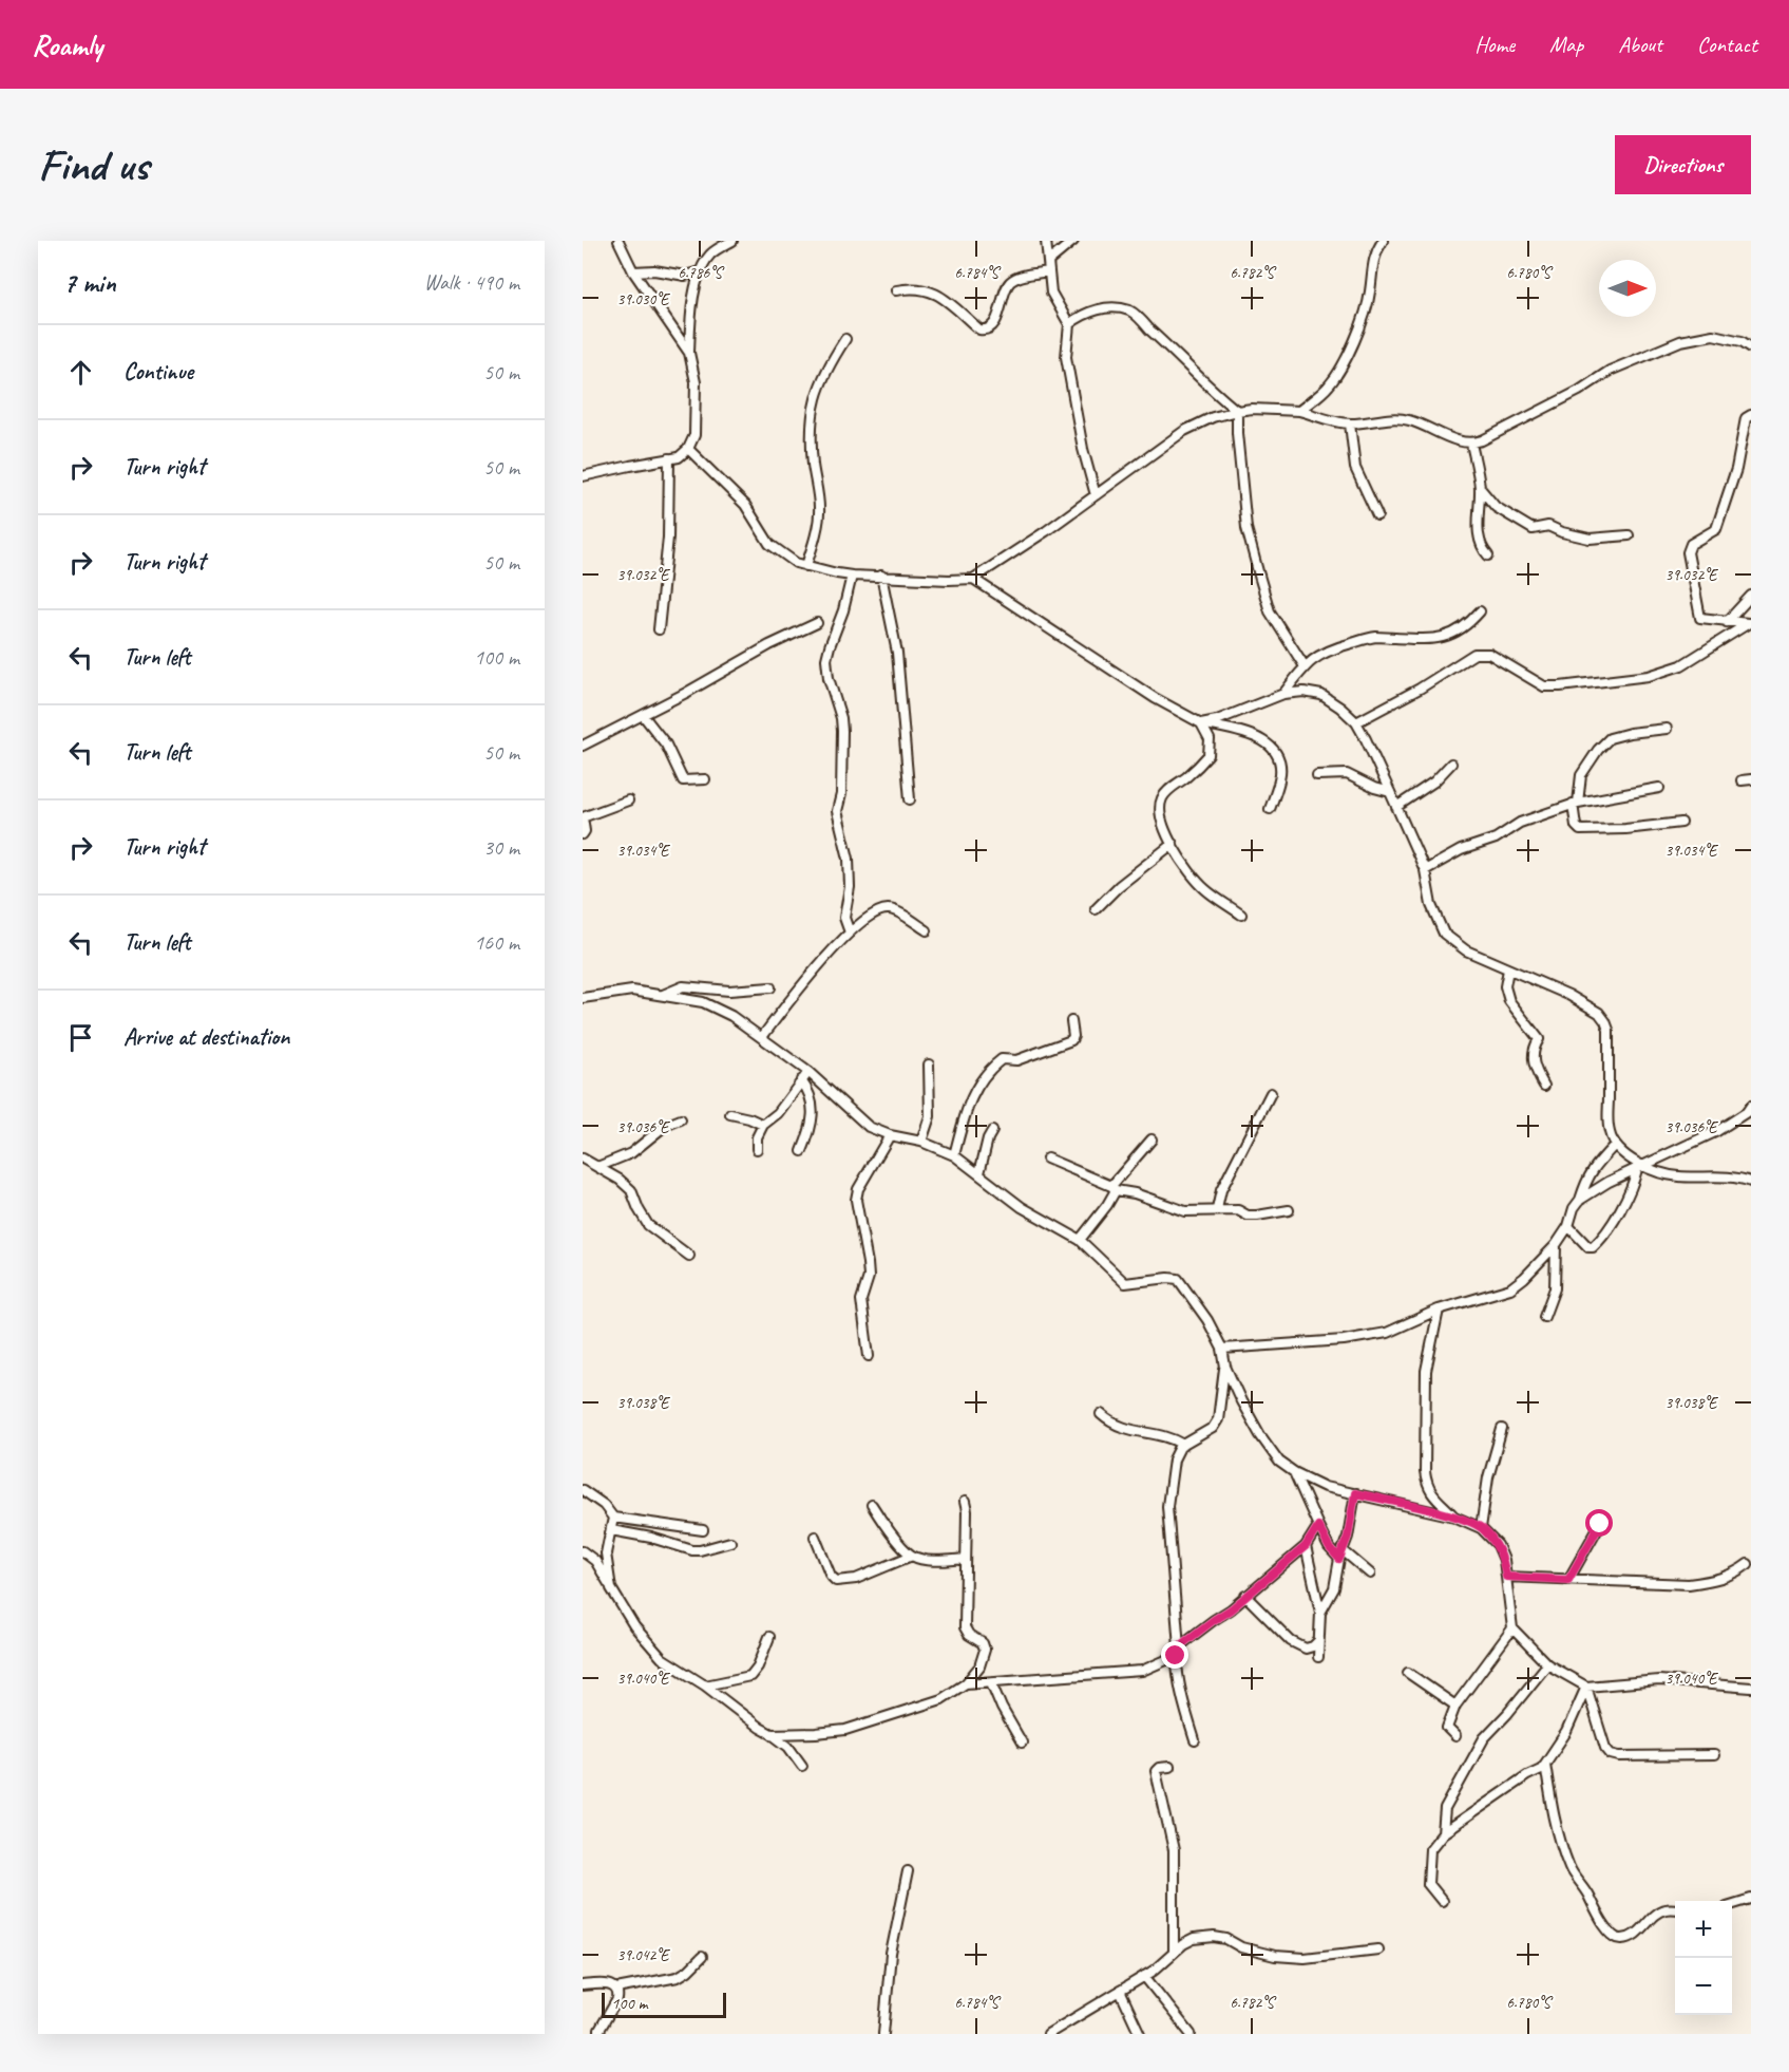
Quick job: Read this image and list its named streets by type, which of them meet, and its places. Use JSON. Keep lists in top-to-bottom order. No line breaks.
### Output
{"scale_bar":"100 m","north":"right","page":{"header":"Roamly","nav":["Home","Map","About","Contact"],"buttons":"Directions","title":"Find us","heading":["7 min","Walk · 490 m"],"list":[["Continue","50 m"],["Turn right","50 m"],["Turn right","50 m"],["Turn left","100 m"],["Turn left","50 m"],["Turn right","30 m"],["Turn left","160 m"],"Arrive at destination"],"map_buttons":["+","−"],"scale":"100 m"},"coordinates":["6.786°S","6.784°S","6.782°S","6.780°S","39.030°E","39.032°E","39.034°E","39.036°E","39.038°E","39.040°E","39.042°E"]}
